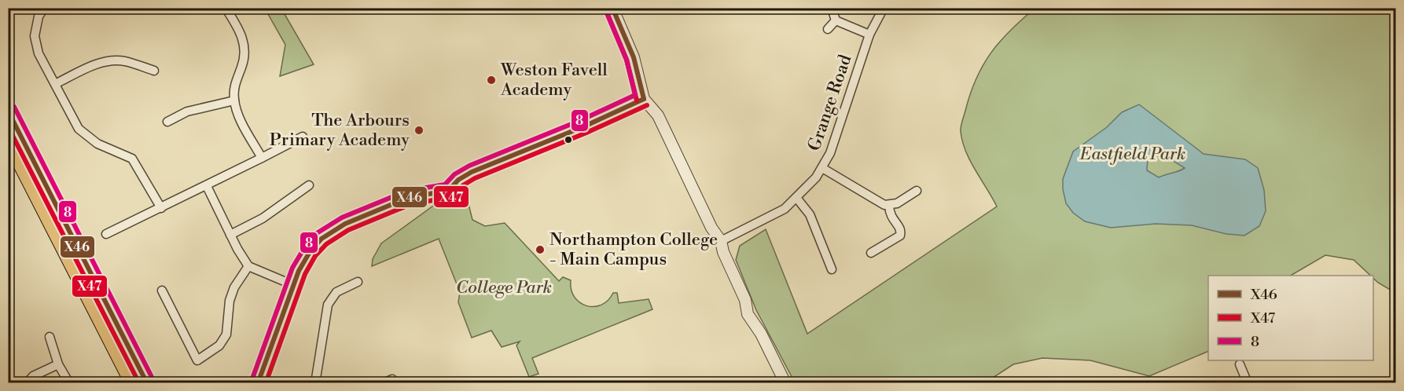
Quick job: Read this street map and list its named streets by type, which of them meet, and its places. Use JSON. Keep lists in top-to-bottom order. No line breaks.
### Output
{"streets":{"street":["Grange Road"]},"parks":["Eastfield Park","College Park"],"places":["Weston Favell Academy","The Arbours Primary Academy","Northampton College - Main Campus"],"lines":["transit line X46","transit line X47","transit line 8"],"legend":["X46","X47","8"]}
